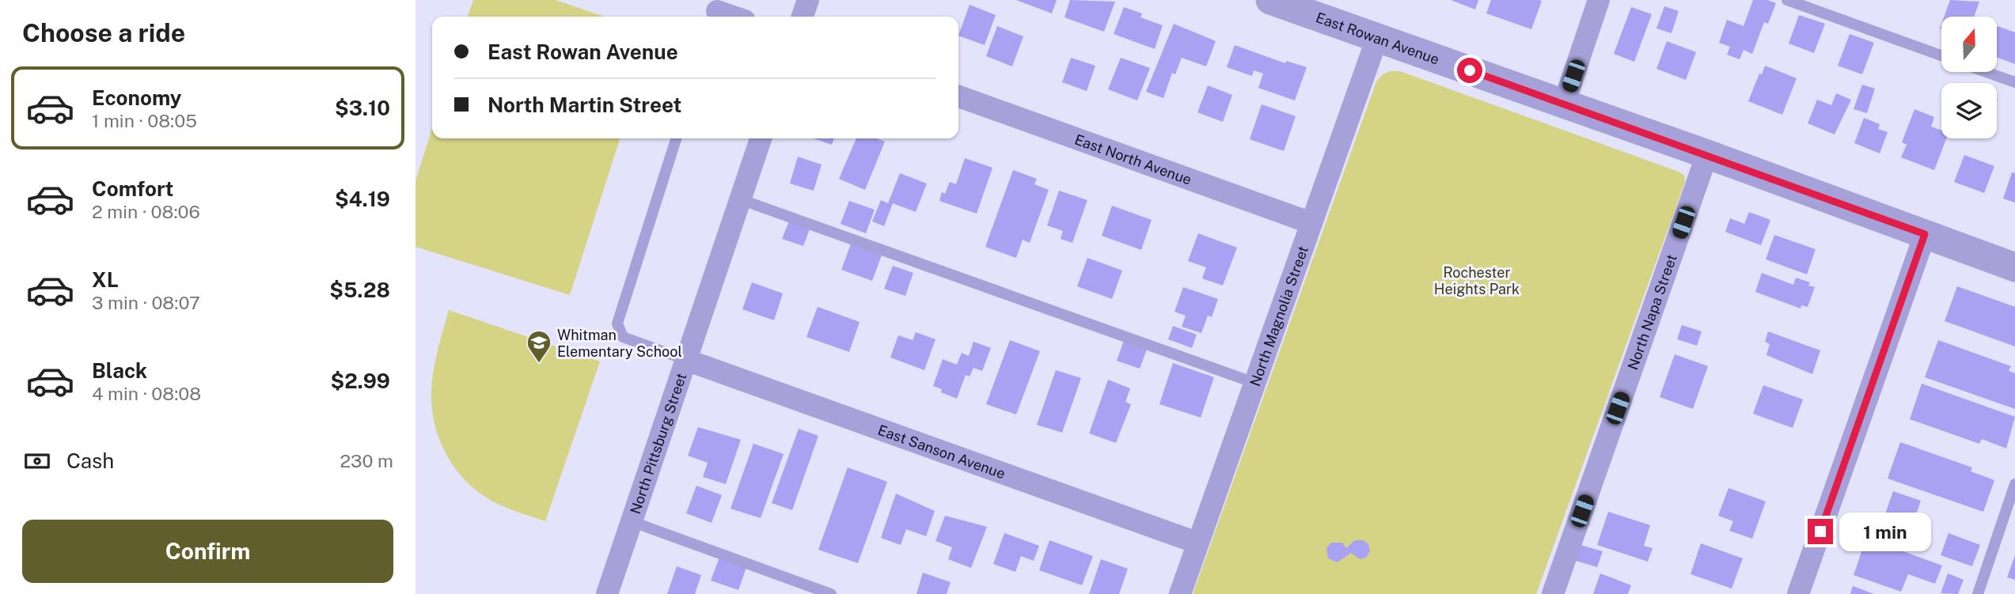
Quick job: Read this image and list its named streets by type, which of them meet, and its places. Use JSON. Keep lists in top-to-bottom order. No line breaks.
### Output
{"streets":{"street":["East Rowan Avenue","East North Avenue","North Napa Street","North Magnolia Street","North Pittsburg Street","East Sanson Avenue"]},"crossings":[["East Rowan Avenue","North Napa Street"],["East Rowan Avenue","North Magnolia Street"],["East North Avenue","North Magnolia Street"],["North Magnolia Street","East Sanson Avenue"],["North Pittsburg Street","East Sanson Avenue"]],"parks":["Rochester Heights Park"],"places":{"school or university":["Whitman Elementary School"]},"north":"top","page":{"heading":"Choose a ride","banner":["East Rowan Avenue","North Martin Street"],"list":[{"name":"Economy","note":"1 min · 08:05","value":"$3.10"},{"name":"Comfort","note":"2 min · 08:06","value":"$4.19"},{"name":"XL","note":"3 min · 08:07","value":"$5.28"},{"name":"Black","note":"4 min · 08:08","value":"$2.99"}],"pay":["Cash","230 m"],"buttons":"Confirm","bubble":"1 min"}}
